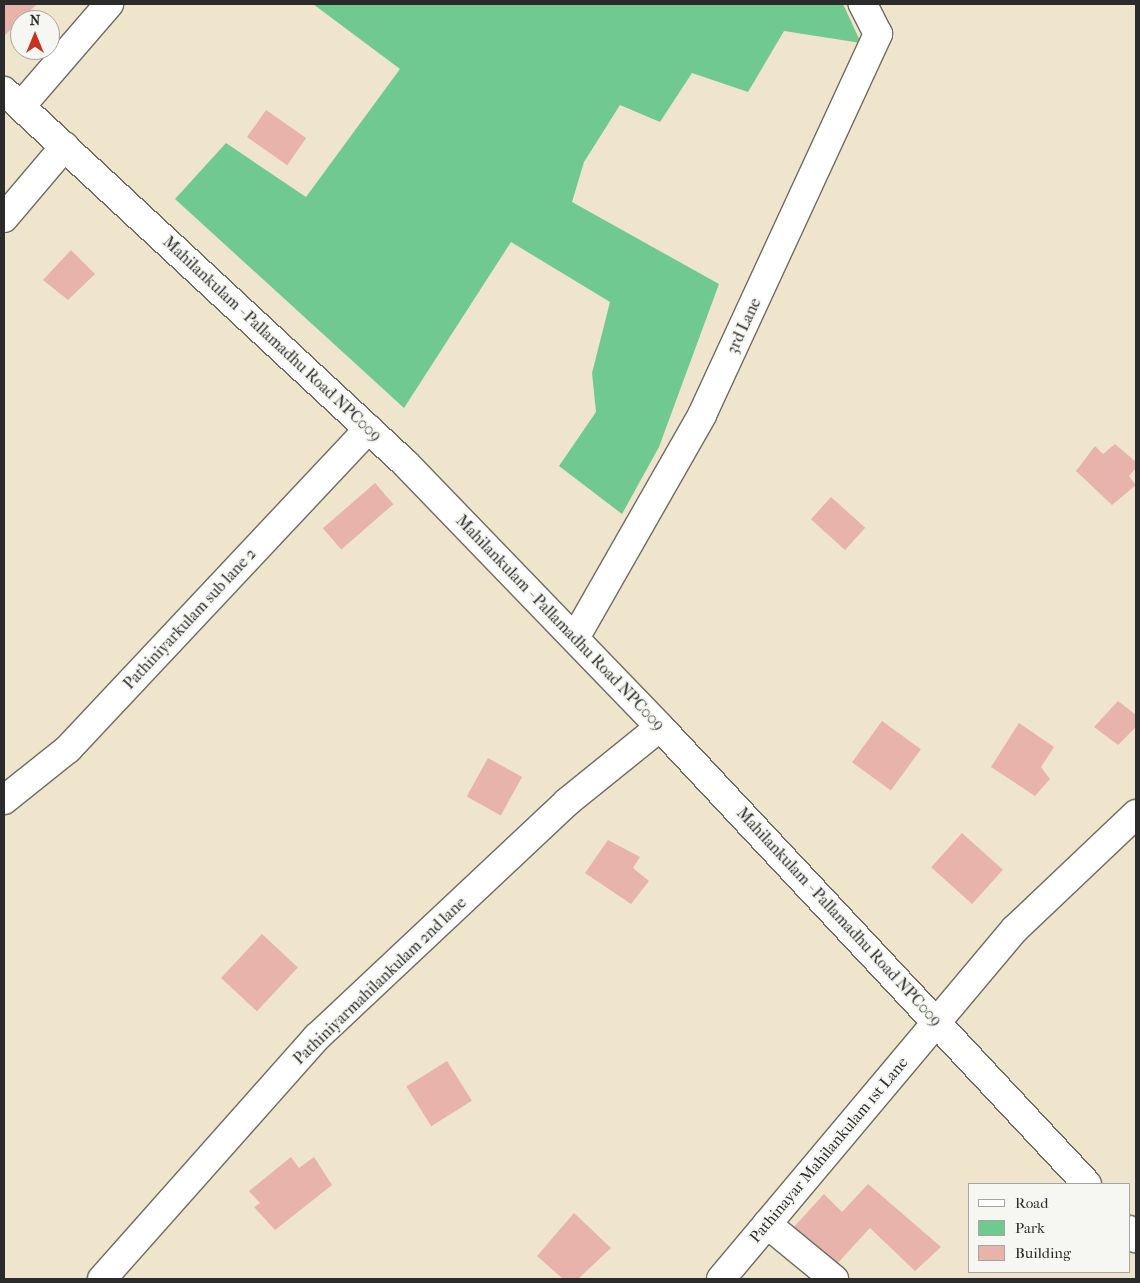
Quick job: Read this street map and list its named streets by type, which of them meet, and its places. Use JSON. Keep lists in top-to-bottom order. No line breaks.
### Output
{"streets":{"street":["3rd Lane","Mahilankulam - Pallamadhu Road NPC009","Pathiniyarkulam sub lane 2","Pathiniyarmahilankulam 2nd lane","Pathinayar Mahilankulam 1st Lane"]},"crossings":[["3rd Lane","Mahilankulam - Pallamadhu Road NPC009"],["Mahilankulam - Pallamadhu Road NPC009","Pathiniyarkulam sub lane 2"],["Mahilankulam - Pallamadhu Road NPC009","Pathiniyarmahilankulam 2nd lane"],["Mahilankulam - Pallamadhu Road NPC009","Pathinayar Mahilankulam 1st Lane"]],"legend":["Road","Park","Building"],"north":"top"}
